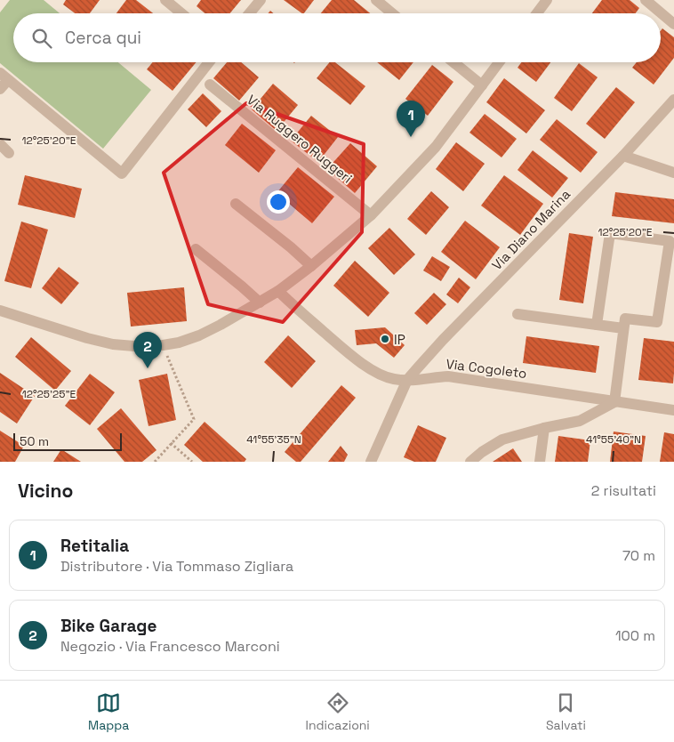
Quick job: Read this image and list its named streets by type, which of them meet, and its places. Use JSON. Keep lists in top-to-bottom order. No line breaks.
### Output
{"streets":{"street":["Via Ruggero Ruggeri","Via Diano Marina","Via Cogoleto"]},"crossings":[["Via Diano Marina","Via Cogoleto"]],"places":["IP"],"scale_bar":"50 m","page":{"search":"Cerca qui","pins":["1","2"],"scale":"50 m","heading":["Vicino","2 risultati"],"list":[{"mark":"1","name":"Retitalia","note":"Distributore · Via Tommaso Zigliara","value":"70 m"},{"mark":"2","name":"Bike Garage","note":"Negozio · Via Francesco Marconi","value":"100 m"}],"nav":["Mappa","Indicazioni","Salvati"]},"coordinates":["12°25'20\"E","12°25'25\"E","41°55'35\"N","41°55'40\"N"]}
